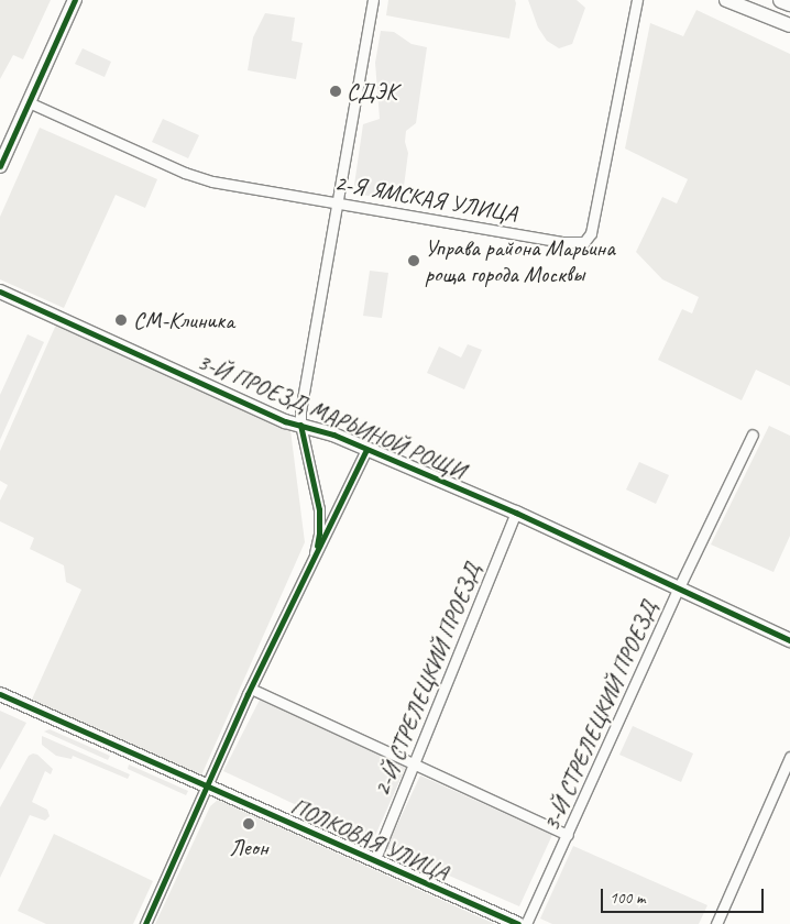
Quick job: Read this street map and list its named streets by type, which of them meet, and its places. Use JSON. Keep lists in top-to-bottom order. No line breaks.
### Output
{"streets":{"street":["2-Я ЯМСКАЯ УЛИЦА","3-Й ПРОЕЗД МАРЬИНОЙ РОЩИ","2-Й СТРЕЛЕЦКИЙ ПРОЕЗД","3-Й СТРЕЛЕЦКИЙ ПРОЕЗД","ПОЛКОВАЯ УЛИЦА"]},"crossings":[["3-Й ПРОЕЗД МАРЬИНОЙ РОЩИ","2-Й СТРЕЛЕЦКИЙ ПРОЕЗД"],["3-Й ПРОЕЗД МАРЬИНОЙ РОЩИ","3-Й СТРЕЛЕЦКИЙ ПРОЕЗД"],["2-Й СТРЕЛЕЦКИЙ ПРОЕЗД","ПОЛКОВАЯ УЛИЦА"]],"places":["СДЭК","Управа района Марьина роща города Москвы","СМ-Клиника","Леон"],"scale_bar":"100 m"}
